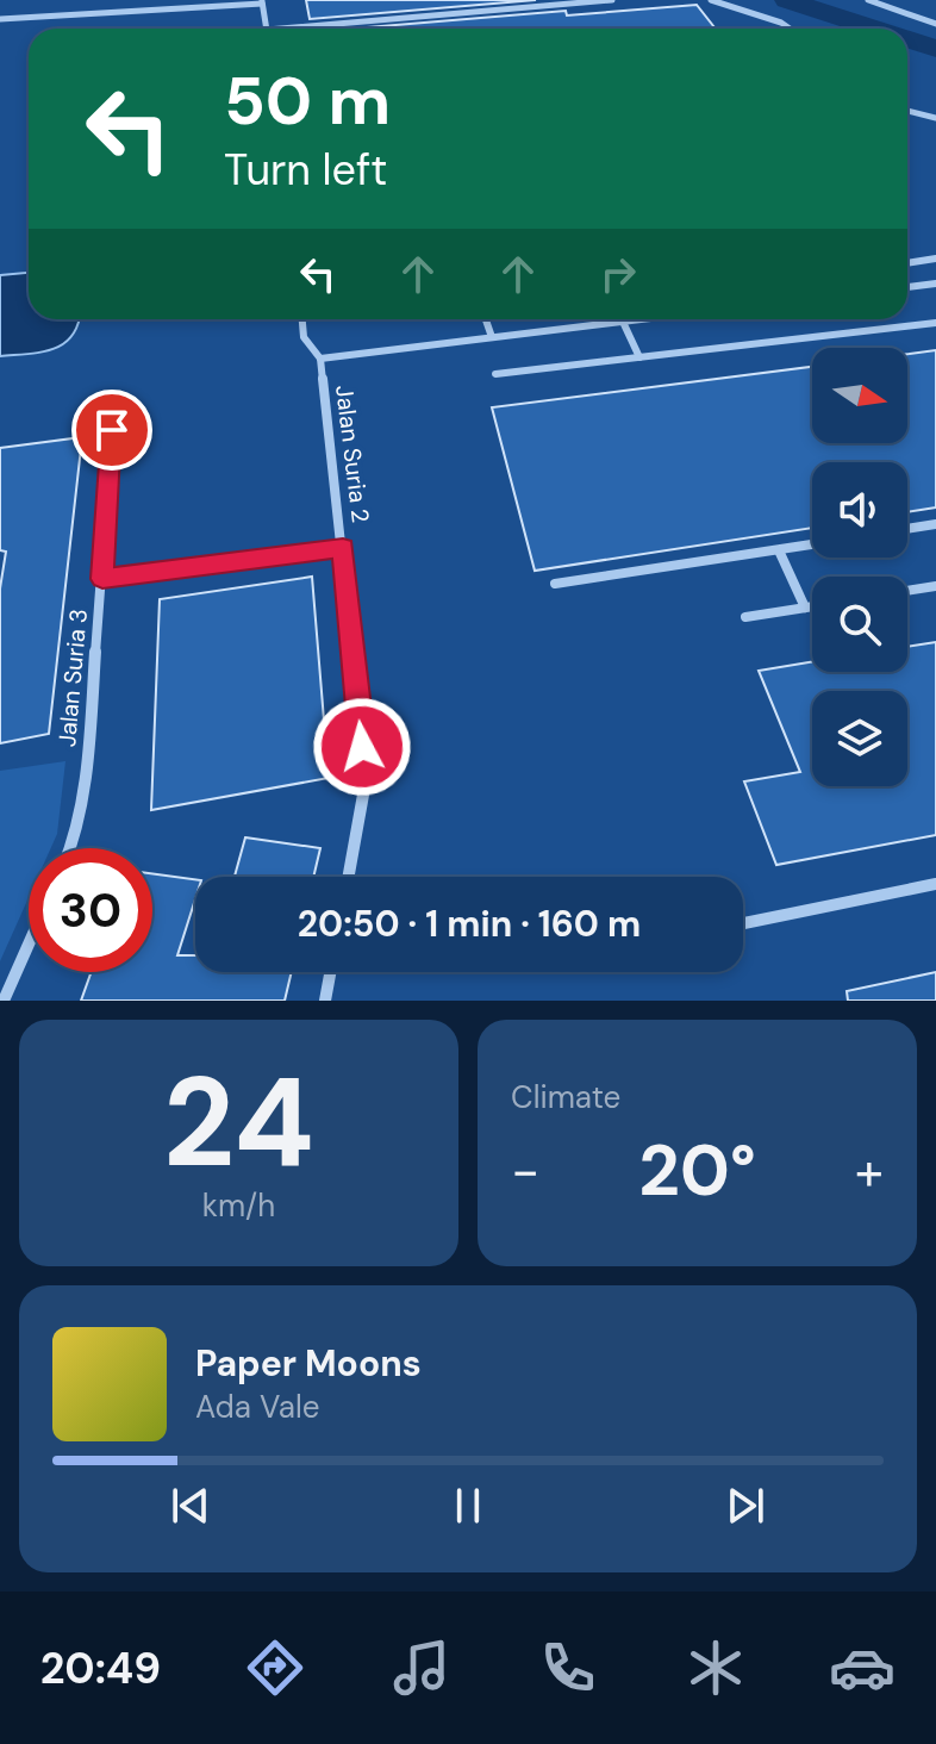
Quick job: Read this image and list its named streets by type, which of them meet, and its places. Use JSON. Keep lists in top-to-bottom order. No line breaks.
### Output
{"streets":{"street":["Jalan Suria 2","Jalan Suria 3"]},"north":"right","page":{"turn":["50 m","Turn left"],"limit":"30","trip":"20:50 · 1 min · 160 m","tile":[["24","km/h"],"Climate"],"heat":["−","20°","+"],"song":["Paper Moons","Ada Vale"],"tabs":"20:49"}}
